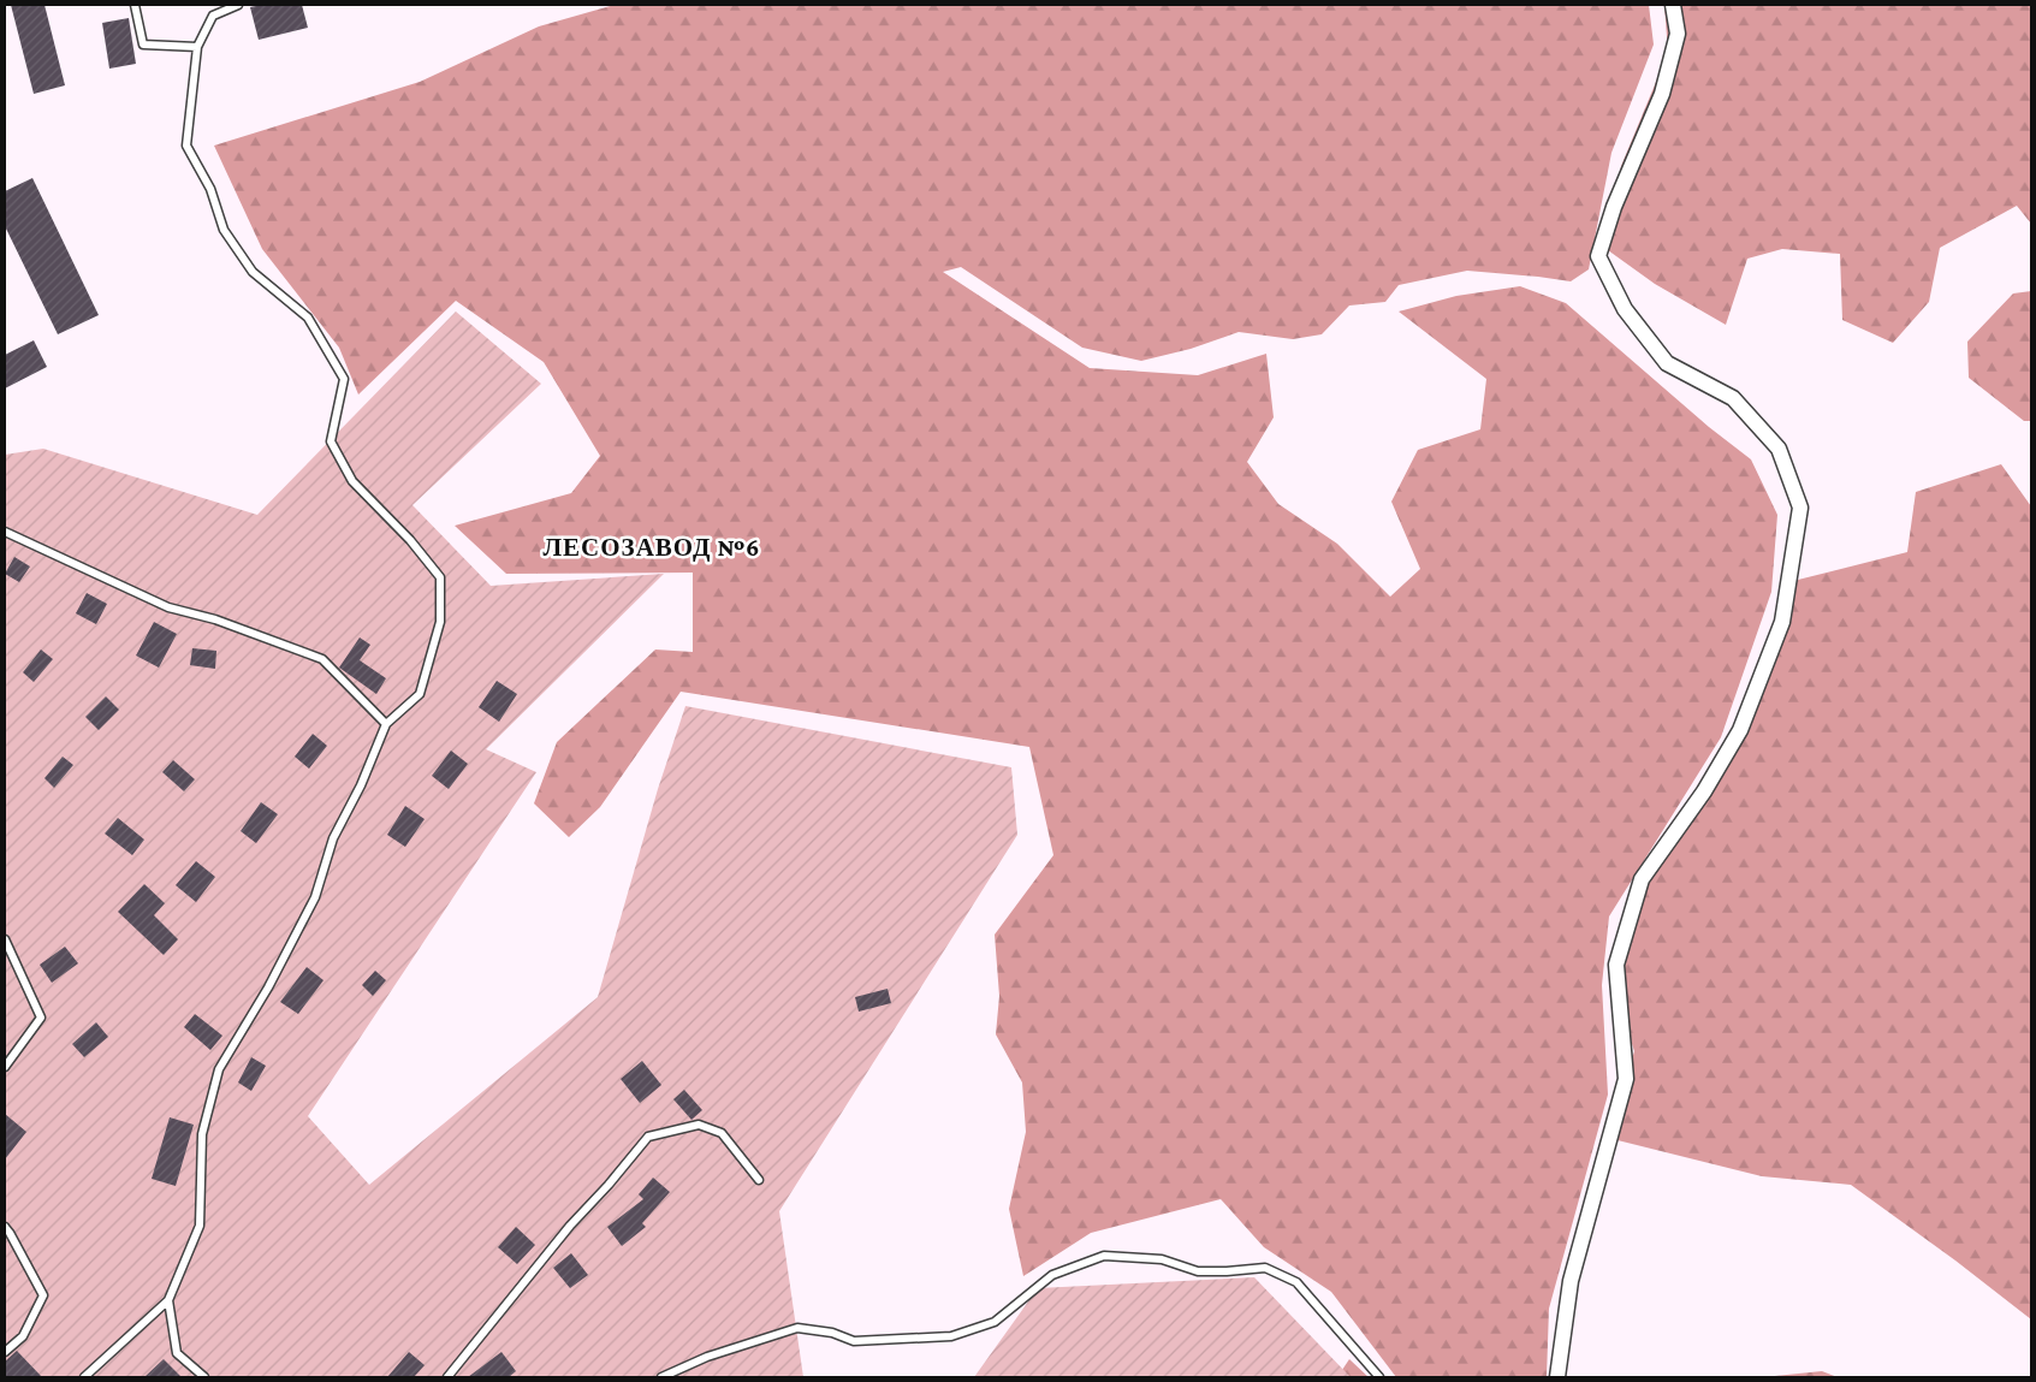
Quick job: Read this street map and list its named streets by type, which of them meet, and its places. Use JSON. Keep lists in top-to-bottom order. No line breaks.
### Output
{"districts":["ЛЕСОЗАВОД №6"]}
